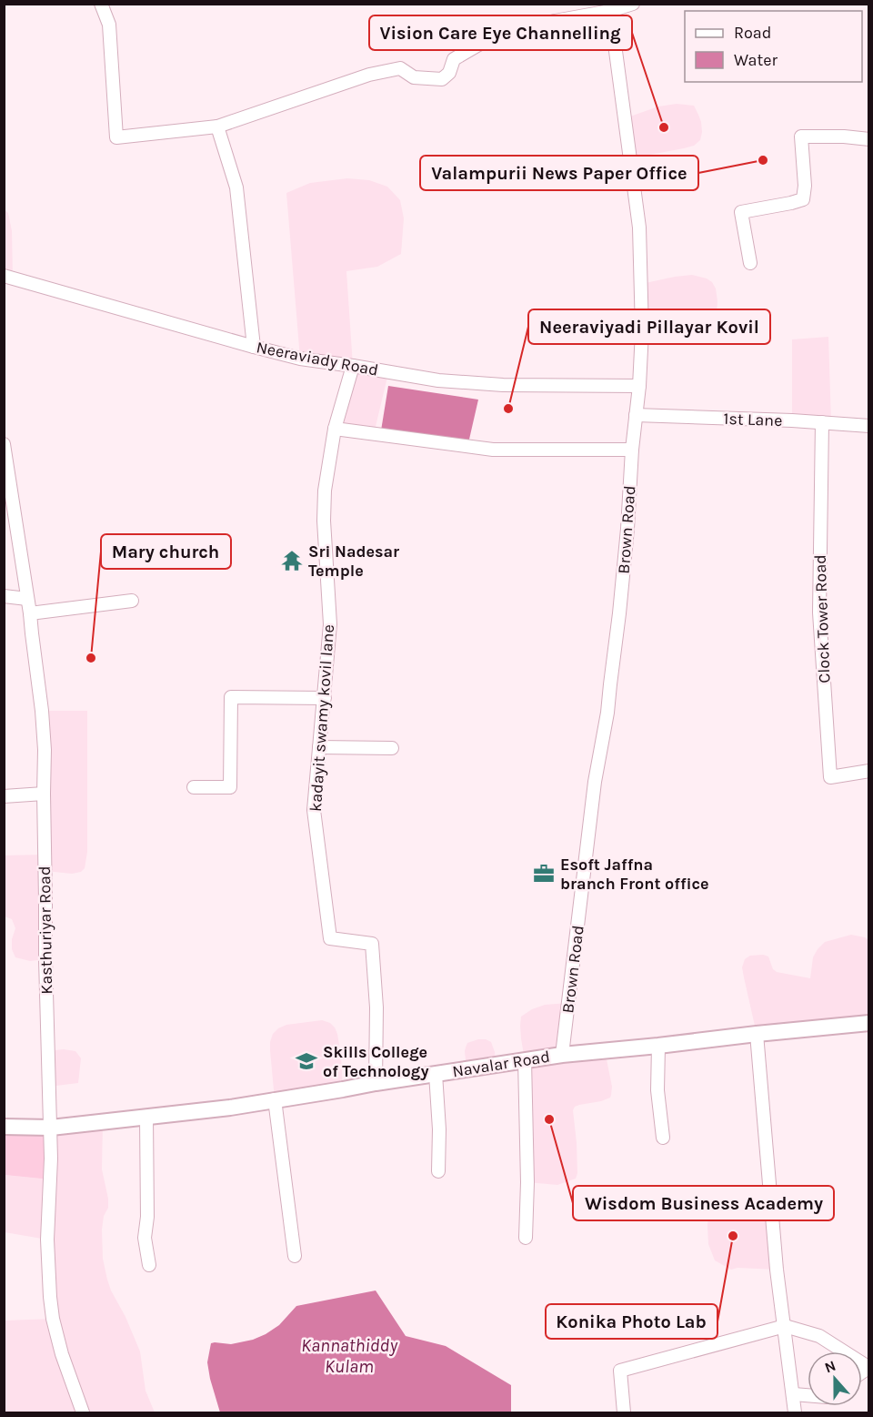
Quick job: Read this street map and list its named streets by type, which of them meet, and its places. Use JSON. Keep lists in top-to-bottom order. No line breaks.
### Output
{"streets":{"street":["Neeraviady Road","1st Lane","Brown Road","Clock Tower Road","kadayit swamy kovil lane","Kasthuriyar Road","Navalar Road"]},"crossings":[["Neeraviady Road","Brown Road"],["Neeraviady Road","kadayit swamy kovil lane"],["1st Lane","Brown Road"],["1st Lane","Clock Tower Road"],["Brown Road","Navalar Road"],["kadayit swamy kovil lane","Navalar Road"],["Kasthuriyar Road","Navalar Road"]],"water":["Kannathiddy Kulam"],"places":{"other":["Vision Care Eye Channelling","Valampurii News Paper Office","Neeraviyadi Pillayar Kovil","Mary church","Wisdom Business Academy","Konika Photo Lab"],"temple":["Sri Nadesar Temple"],"office":["Esoft Jaffna branch Front office"],"school or university":["Skills College of Technology"]},"legend":["Road","Water"],"north":"top"}
